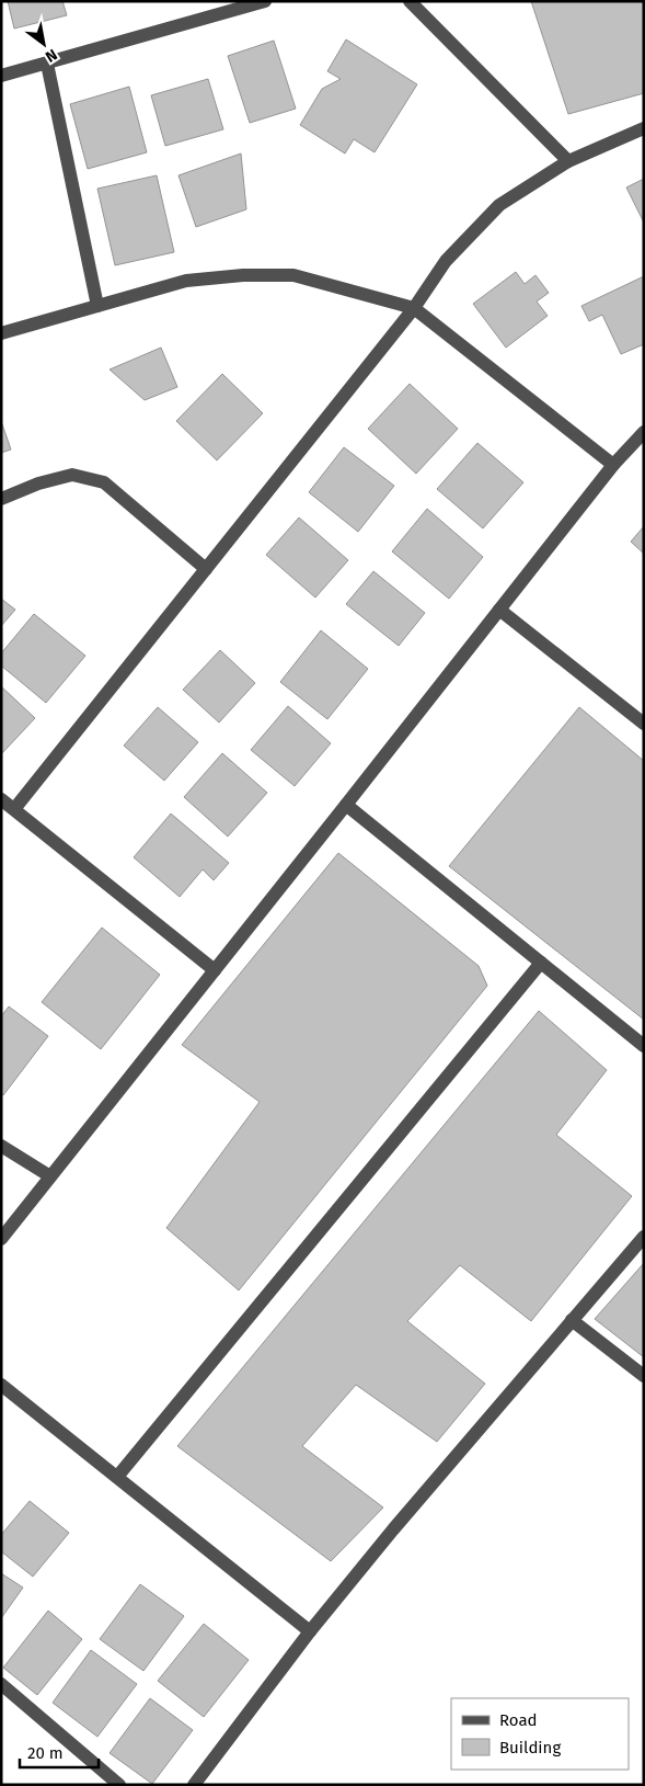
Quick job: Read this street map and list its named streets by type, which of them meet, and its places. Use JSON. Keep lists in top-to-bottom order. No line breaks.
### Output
{"legend":["Road","Building"],"scale_bar":"20 m","north":"bottom right"}
